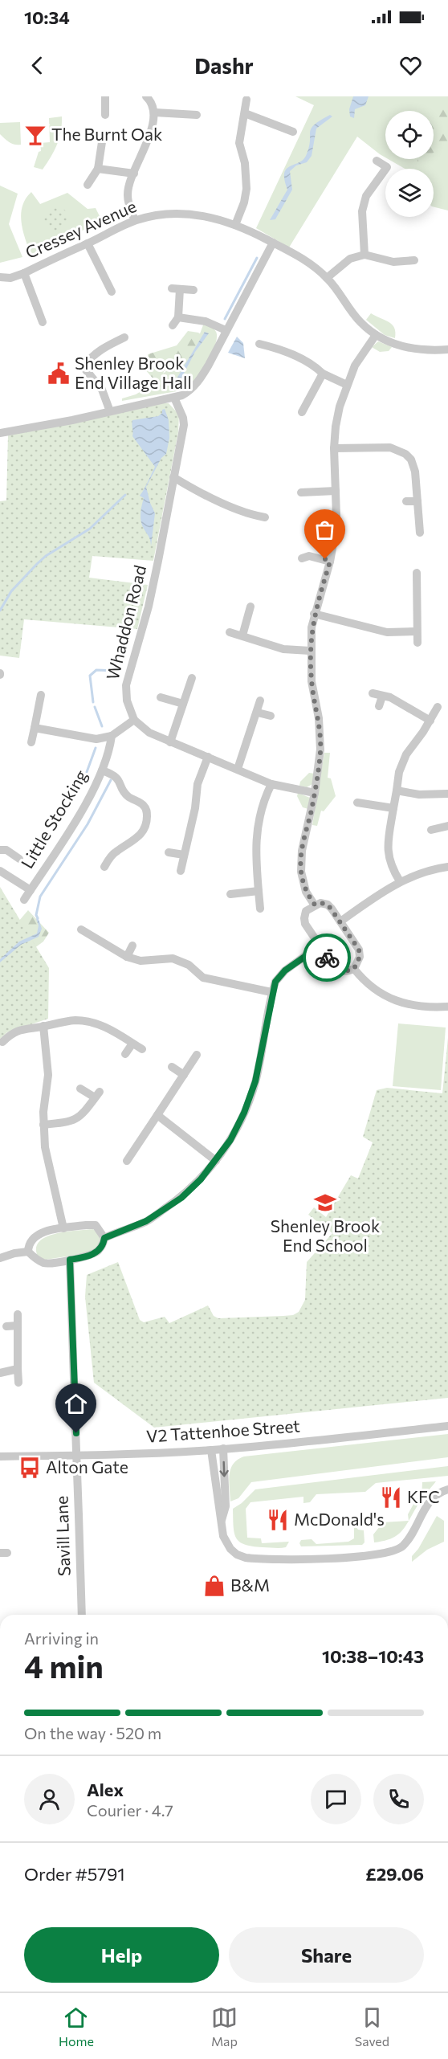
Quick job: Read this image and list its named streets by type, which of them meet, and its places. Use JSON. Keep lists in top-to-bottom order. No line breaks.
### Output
{"streets":{"street":["Cressey Avenue","Whaddon Road","Little Stocking","V2 Tattenhoe Street","Savill Lane"]},"places":{"bar":["The Burnt Oak"],"public building":["Shenley Brook End Village Hall"],"school or university":["Shenley Brook End School"],"bus stop":["Alton Gate"],"restaurant":["KFC","McDonald's"],"shop":["B&M"]},"page":{"status":"10:34","header":"Dashr","heading":["4 min","Arriving in","10:38–10:43"],"panel":["Alex","Courier · 4.7","Order #5791","£29.06"],"bar":"On the way · 520 m","buttons":["Help","Share"],"tabs":["Home","Map","Saved"]}}
